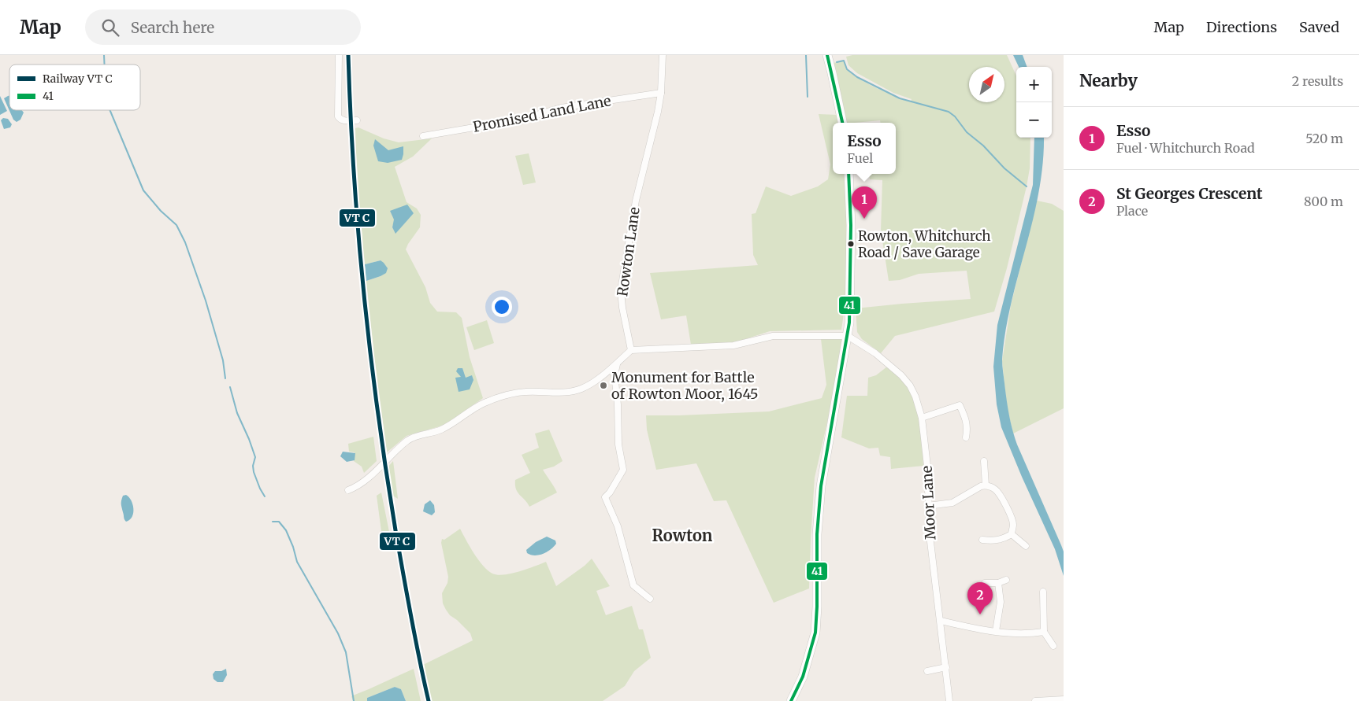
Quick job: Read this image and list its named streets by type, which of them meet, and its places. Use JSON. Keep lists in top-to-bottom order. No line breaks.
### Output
{"streets":{"street":["Promised Land Lane","Rowton Lane","Moor Lane"]},"crossings":[["Promised Land Lane","Rowton Lane"]],"districts":["Rowton"],"places":["Rowton, Whitchurch Road / Save Garage","Monument for Battle of Rowton Moor, 1645"],"lines":["transit line 41"],"legend":["Railway VT C","41"],"north":"top right","page":{"header":"Map","search":"Search here","nav":["Map","Directions","Saved"],"heading":["Nearby","2 results"],"map_buttons":["+","−"],"list":[{"mark":"1","name":"Esso","note":"Fuel · Whitchurch Road","value":"520 m"},{"mark":"2","name":"St Georges Crescent","note":"Place","value":"800 m"}],"popup":["Esso","Fuel"],"pins":["1","2"]}}
